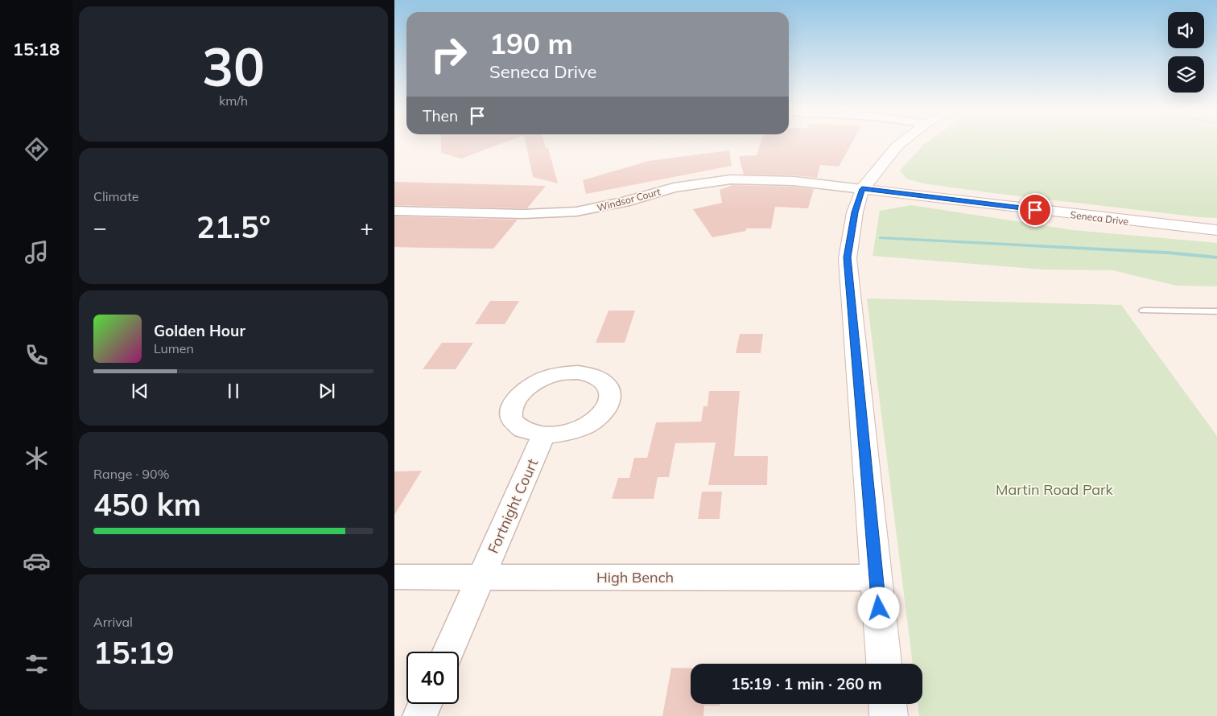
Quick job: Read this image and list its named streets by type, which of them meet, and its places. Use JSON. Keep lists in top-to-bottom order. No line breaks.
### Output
{"streets":{"street":["Windsor Court","Seneca Drive","Fortnight Court","High Bench"]},"crossings":[["Windsor Court","Seneca Drive"],["Fortnight Court","High Bench"]],"parks":["Martin Road Park"],"page":{"tabs":"15:18","tile":[["30","km/h"],"Climate",["Range · 90%","450 km"],["Arrival","15:19"]],"turn":["190 m","Seneca Drive"],"then":"Then","heat":["−","21.5°","+"],"song":["Golden Hour","Lumen"],"limit":"40","trip":"15:19 · 1 min · 260 m"}}
